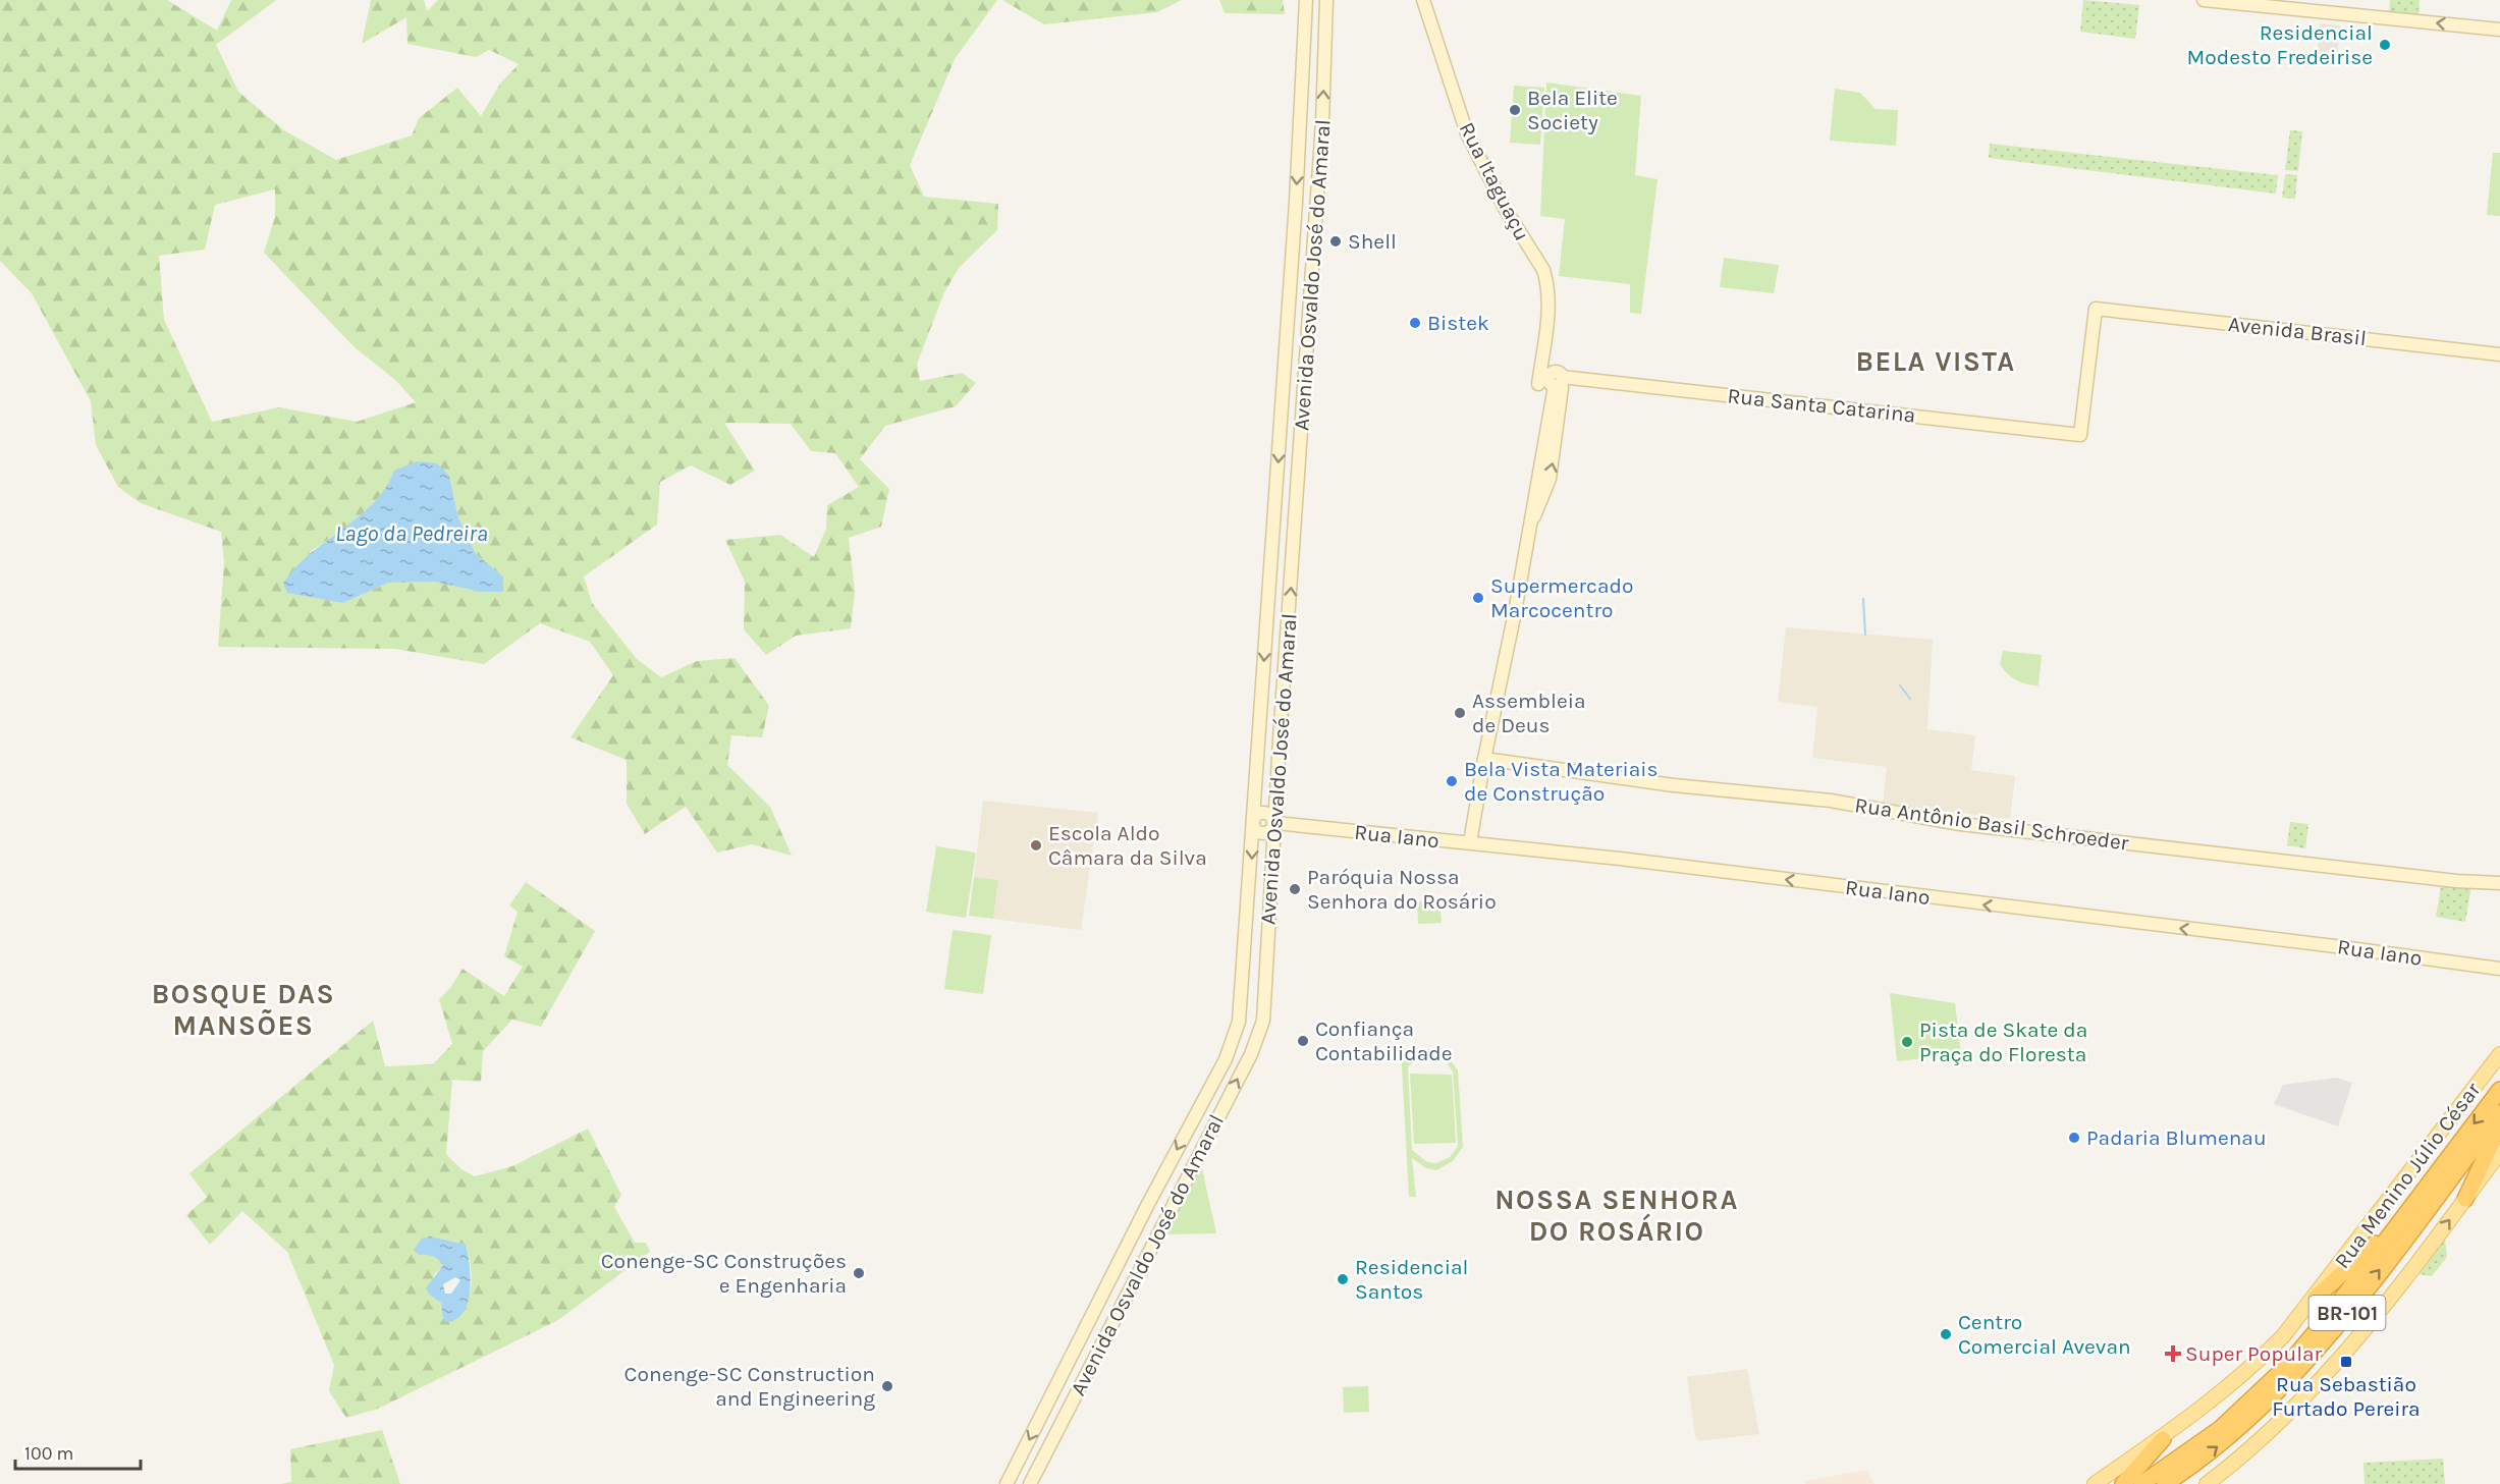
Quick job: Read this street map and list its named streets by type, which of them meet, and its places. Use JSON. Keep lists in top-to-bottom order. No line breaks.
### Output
{"streets":{"highway":["BR-101"],"main road":["Rua Itaguaçu","Avenida Osvaldo José do Amaral","Avenida Brasil","Rua Santa Catarina","Rua Antônio Basil Schroeder","Rua Iano","Rua Menino Júlio César"]},"crossings":[["Avenida Osvaldo José do Amaral","Rua Iano"],["Avenida Brasil","Rua Santa Catarina"]],"one_way":["Rua Iano"],"districts":["BELA VISTA","BOSQUE DAS MANSÕES","NOSSA SENHORA DO ROSÁRIO"],"water":["Lago da Pedreira"],"places":{"other":["Residencial Modesto Fredeirise","Bela Elite Society","Shell","Bistek","Supermercado Marcocentro","Assembleia de Deus","Bela Vista Materiais de Construção","Escola Aldo Câmara da Silva","Paróquia Nossa Senhora do Rosário","Confiança Contabilidade","Pista de Skate da Praça do Floresta","Padaria Blumenau","Conenge-SC Construções e Engenharia","Residencial Santos","Centro Comercial Avevan","Conenge-SC Construction and Engineering"],"health":["Super Popular"],"transit":["Rua Sebastião Furtado Pereira"]},"scale_bar":"100 m"}
